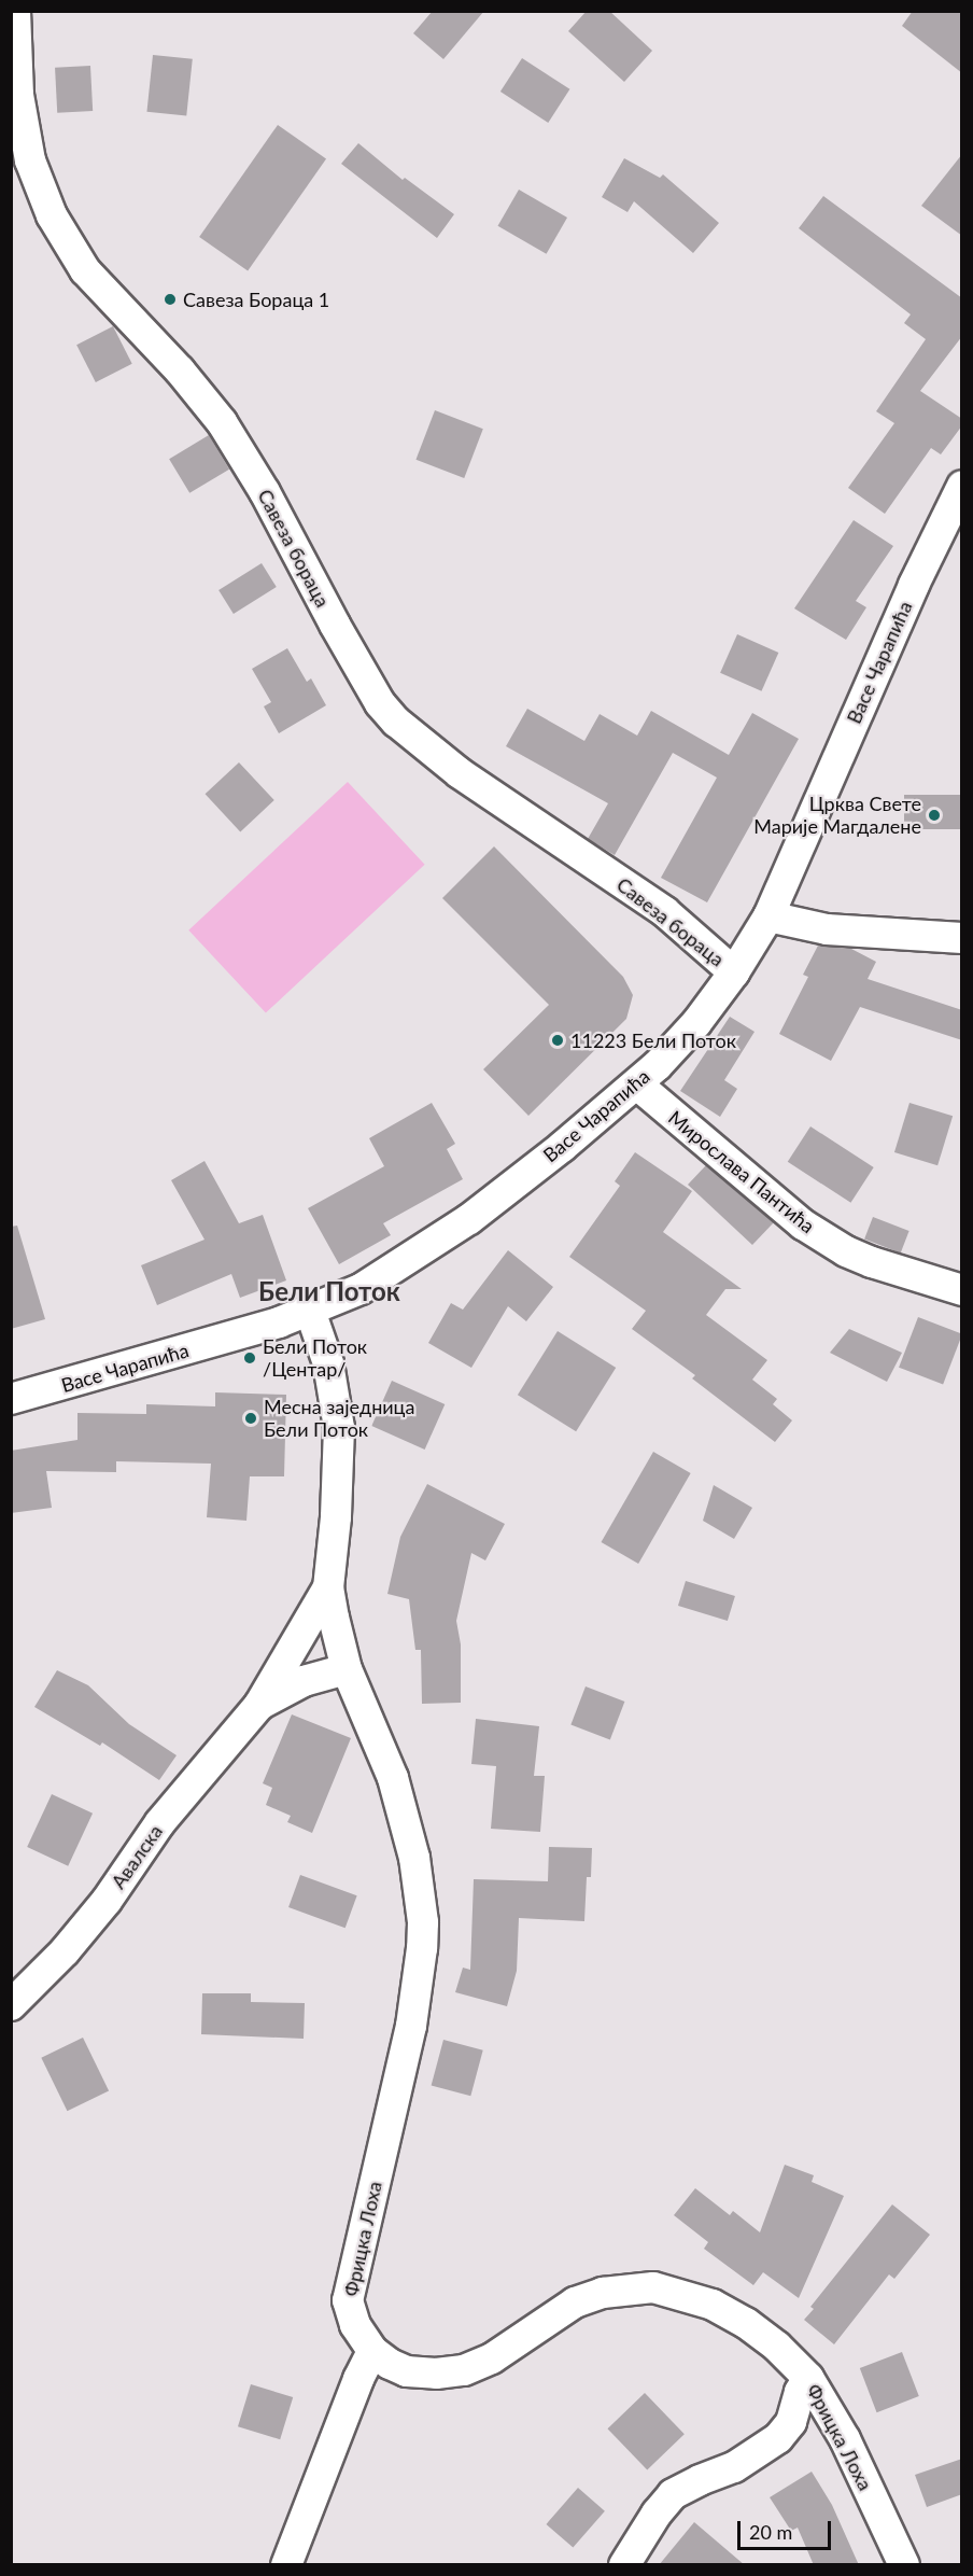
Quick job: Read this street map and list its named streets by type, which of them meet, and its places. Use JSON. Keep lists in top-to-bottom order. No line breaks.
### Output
{"streets":{"street":["Савеза бораца","Васе Чарапића","Мирослава Пантића","Авалска","Фрицка Лоха"]},"crossings":[["Савеза бораца","Васе Чарапића"],["Васе Чарапића","Мирослава Пантића"],["Васе Чарапића","Авалска"],["Авалска","Фрицка Лоха"]],"districts":["Бели Поток"],"places":["Савеза Бораца 1","Црква Свете Марије Магдалене","11223 Бели Поток","Бели Поток /Центар/","Месна заједница Бели Поток"],"scale_bar":"20 m"}
